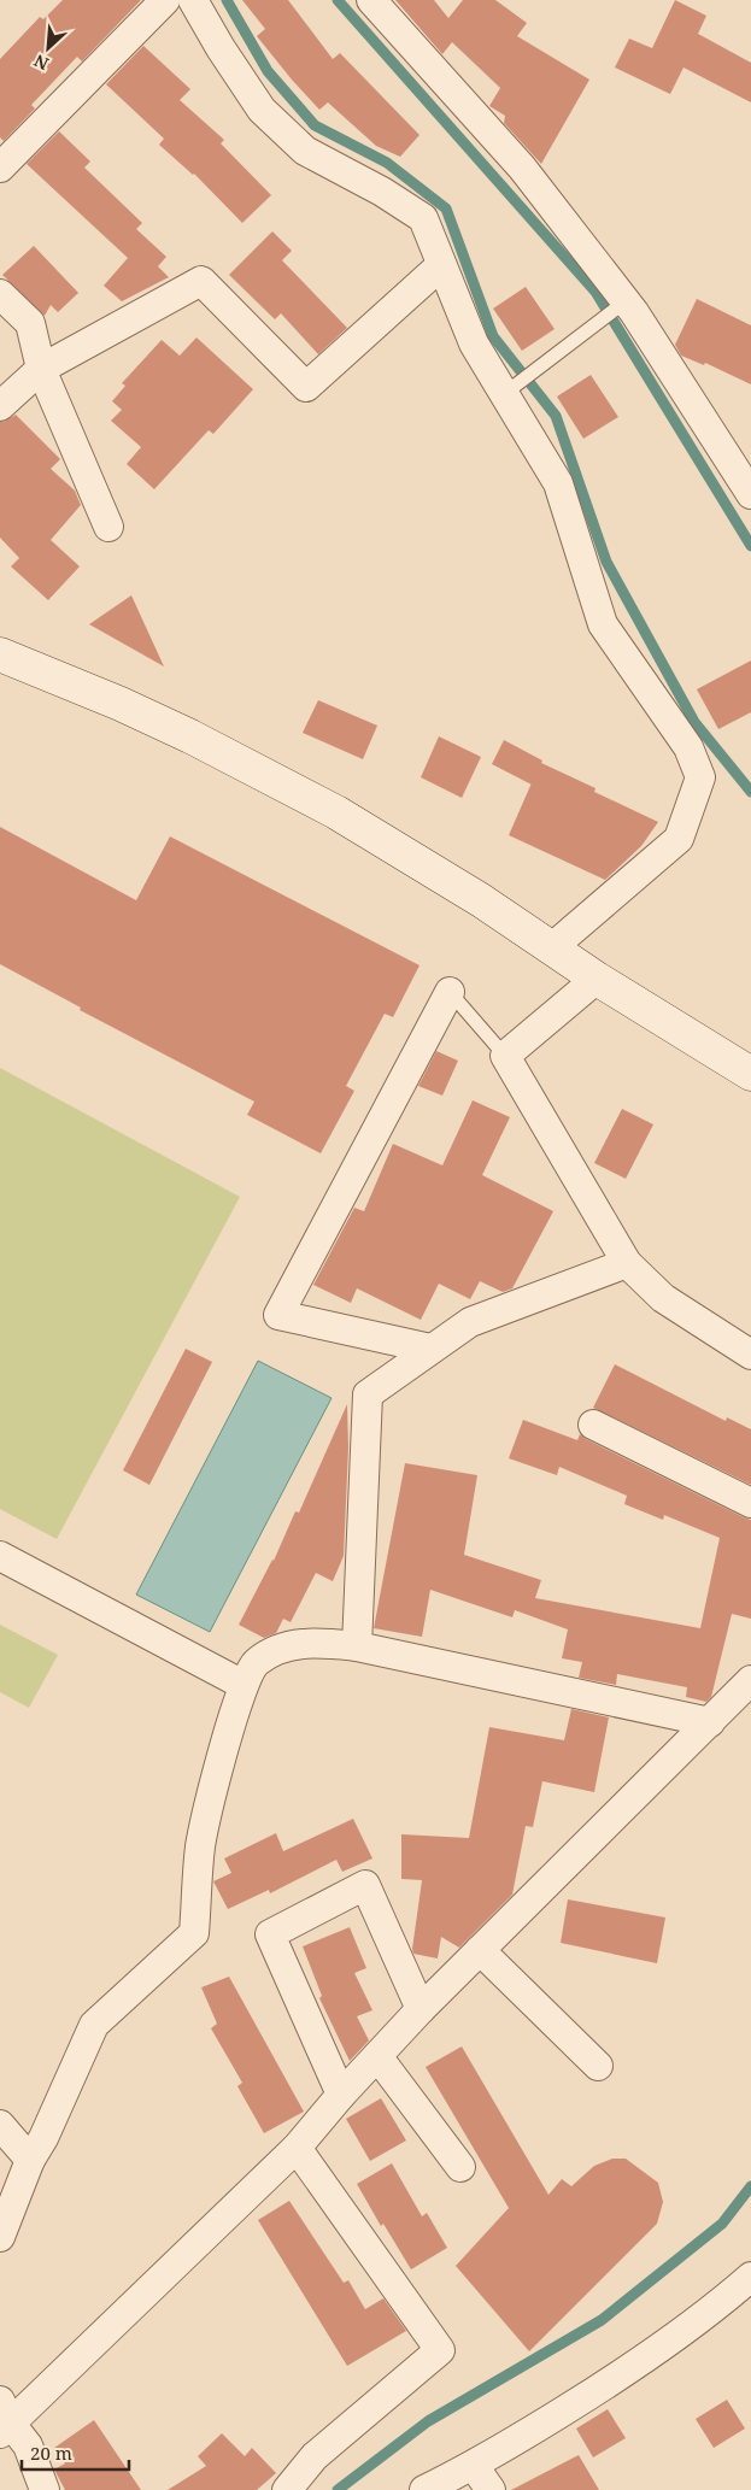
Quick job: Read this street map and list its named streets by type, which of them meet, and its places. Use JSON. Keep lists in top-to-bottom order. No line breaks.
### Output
{"scale_bar":"20 m","north":"bottom left"}
